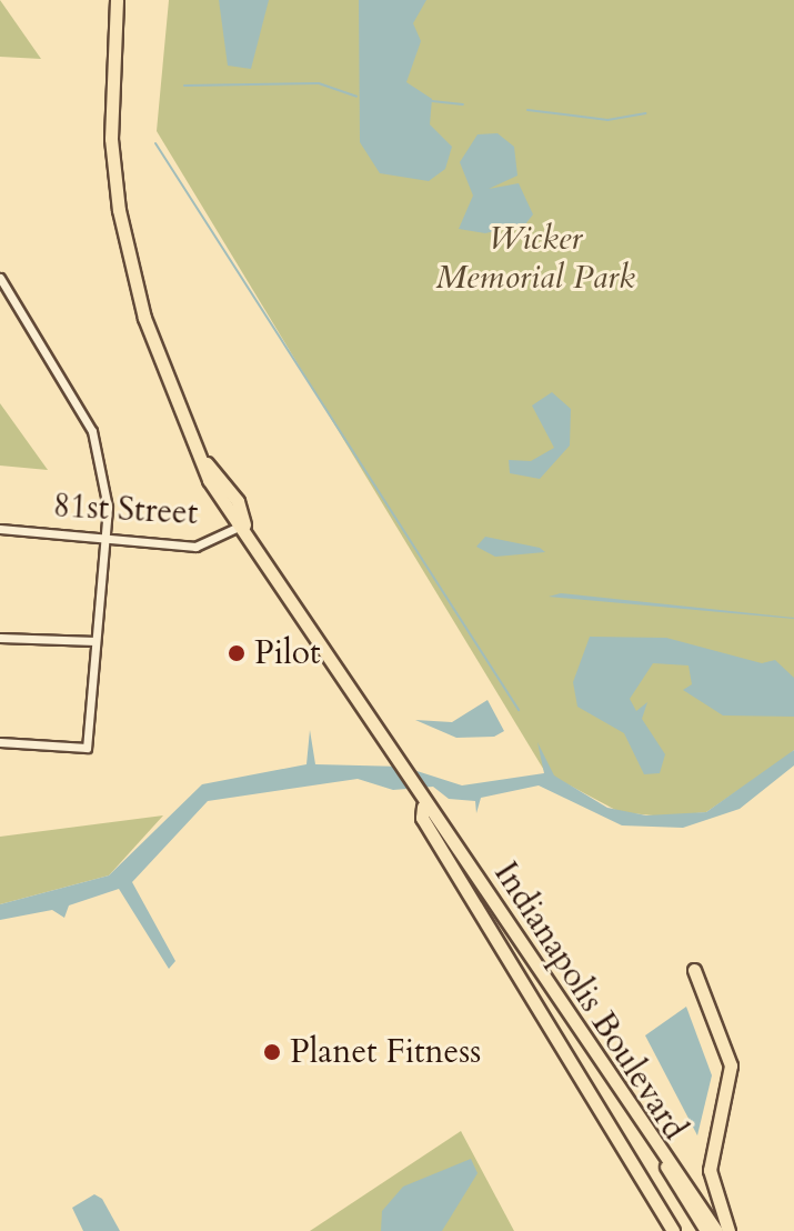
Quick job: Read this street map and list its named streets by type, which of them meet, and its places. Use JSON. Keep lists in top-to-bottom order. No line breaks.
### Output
{"streets":{"highway":["Indianapolis Boulevard"],"street":["81st Street"]},"crossings":[["81st Street","Indianapolis Boulevard"]],"parks":["Wicker Memorial Park"],"places":["Pilot","Planet Fitness"]}
